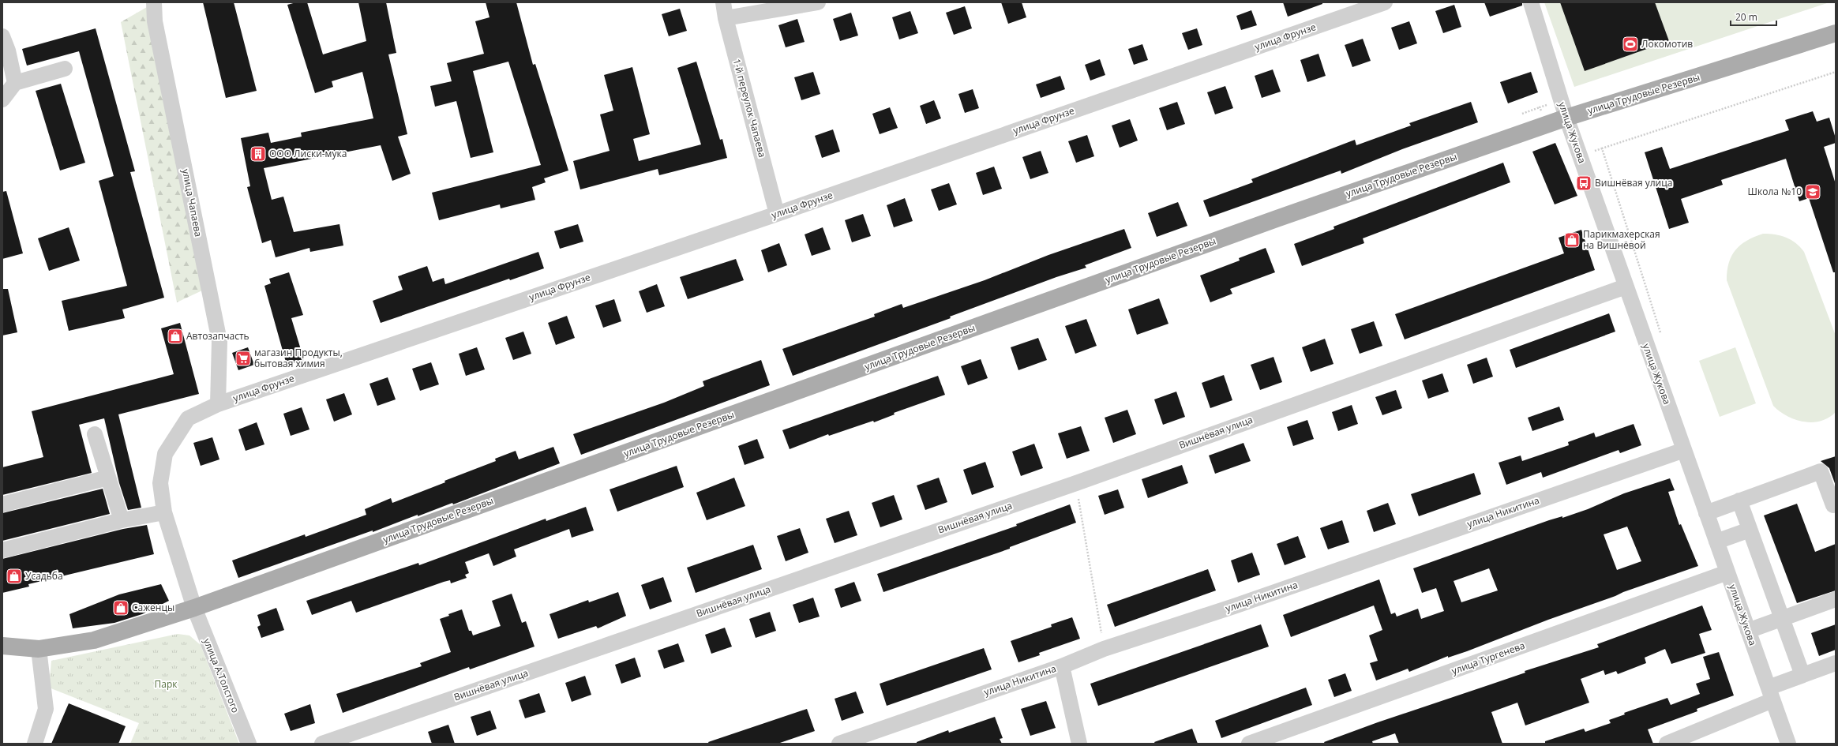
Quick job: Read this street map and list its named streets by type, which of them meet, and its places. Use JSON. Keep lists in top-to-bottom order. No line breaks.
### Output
{"streets":{"main road":["улица Трудовые Резервы"],"street":["улица Фрунзе","1-й переулок Чапаева","улица Жукова","улица Чапаева","Вишнёвая улица","улица Никитина","улица Тургенева","улица А.Толстого"]},"crossings":[["улица Фрунзе","1-й переулок Чапаева"],["улица Фрунзе","улица Чапаева"],["улица Фрунзе","улица А.Толстого"],["улица Трудовые Резервы","улица Жукова"],["улица Трудовые Резервы","улица А.Толстого"],["улица Жукова","Вишнёвая улица"],["улица Жукова","улица Никитина"],["улица Жукова","улица Тургенева"]],"parks":["Парк"],"places":{"sports":["Локомотив"],"building":["ООО Лиски-мука"],"bus stop":["Вишнёвая улица"],"school or university":["Школа №10"],"shop":["Парикмахерская на Вишнёвой","Автозапчасть","Усадьба","Саженцы"],"supermarket":["магазин Продукты, бытовая химия"]},"scale_bar":"20 m"}
